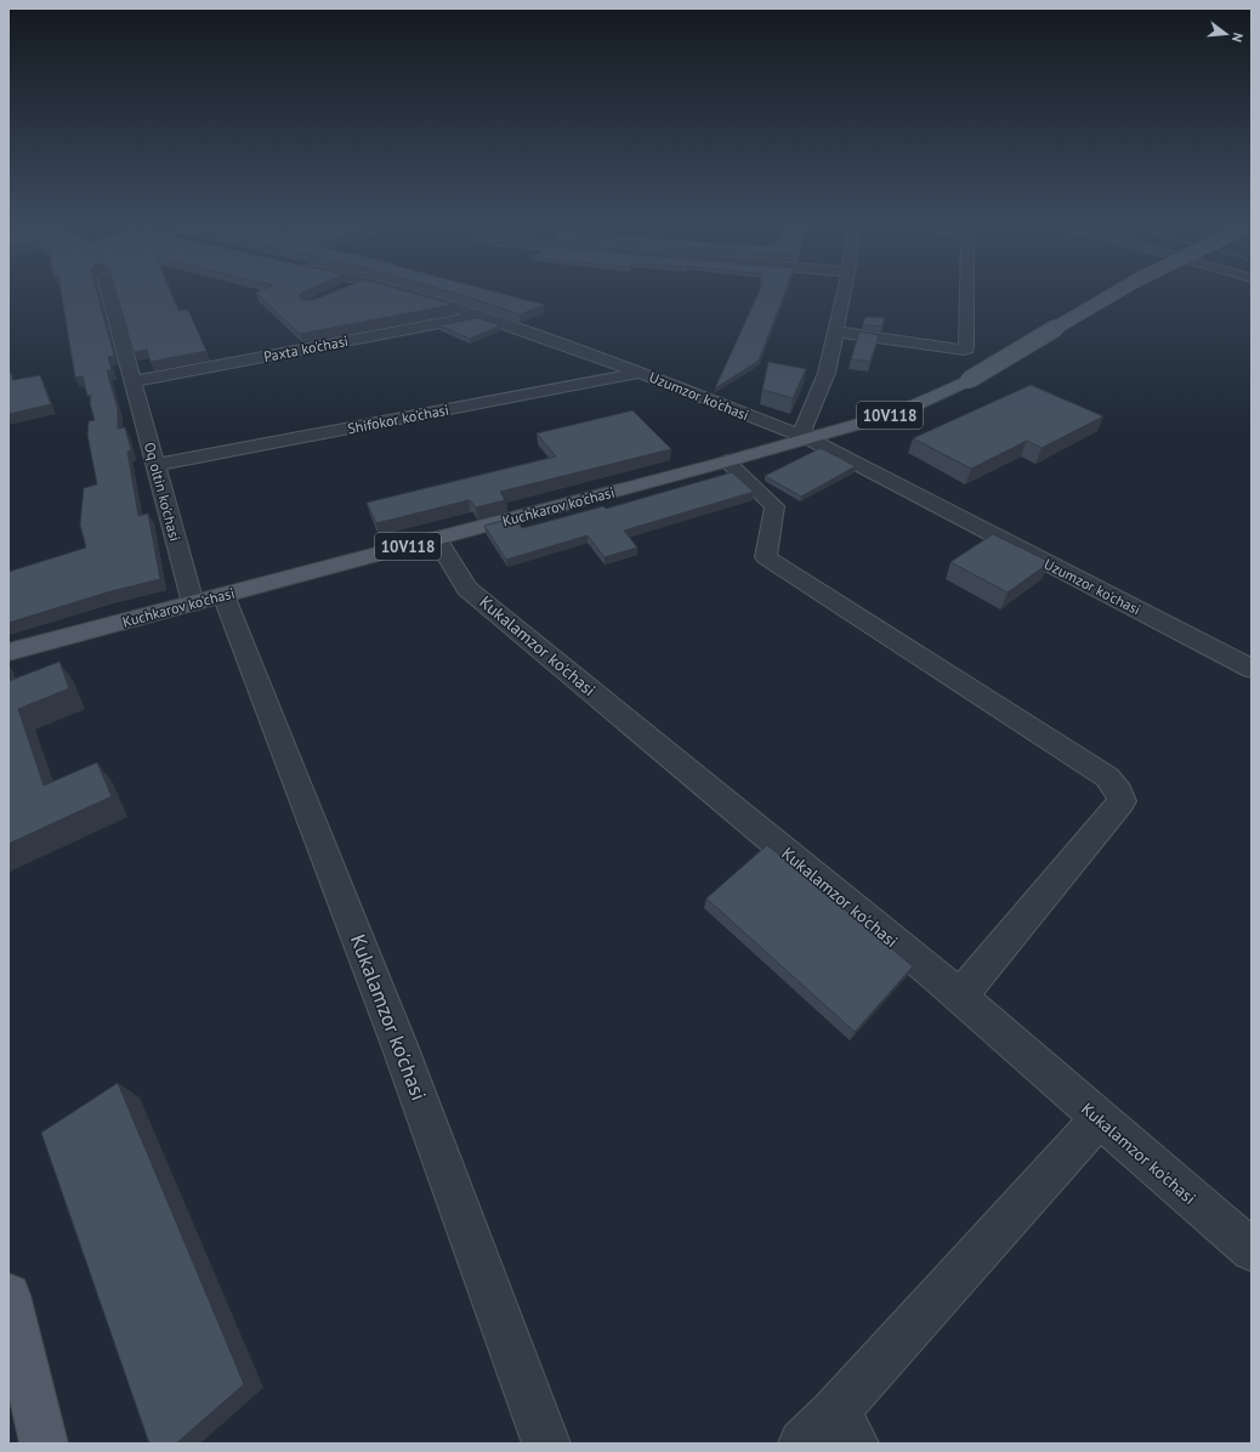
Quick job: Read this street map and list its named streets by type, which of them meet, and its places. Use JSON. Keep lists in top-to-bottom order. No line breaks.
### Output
{"streets":{"main road":["10V118","Kuchkarov ko'chasi"],"street":["Paxta ko'chasi","Uzumzor ko'chasi","Shifokor ko'chasi","Oq oltin ko'chasi","Kukalamzor ko'chasi"]},"crossings":[["Paxta ko'chasi","Uzumzor ko'chasi"],["Paxta ko'chasi","Oq oltin ko'chasi"],["Uzumzor ko'chasi","10V118"],["Uzumzor ko'chasi","Shifokor ko'chasi"],["Uzumzor ko'chasi","Kuchkarov ko'chasi"],["10V118","Kuchkarov ko'chasi"],["Shifokor ko'chasi","Oq oltin ko'chasi"],["Oq oltin ko'chasi","Kuchkarov ko'chasi"],["Oq oltin ko'chasi","Kukalamzor ko'chasi"],["Kuchkarov ko'chasi","Kukalamzor ko'chasi"]],"north":"right"}
